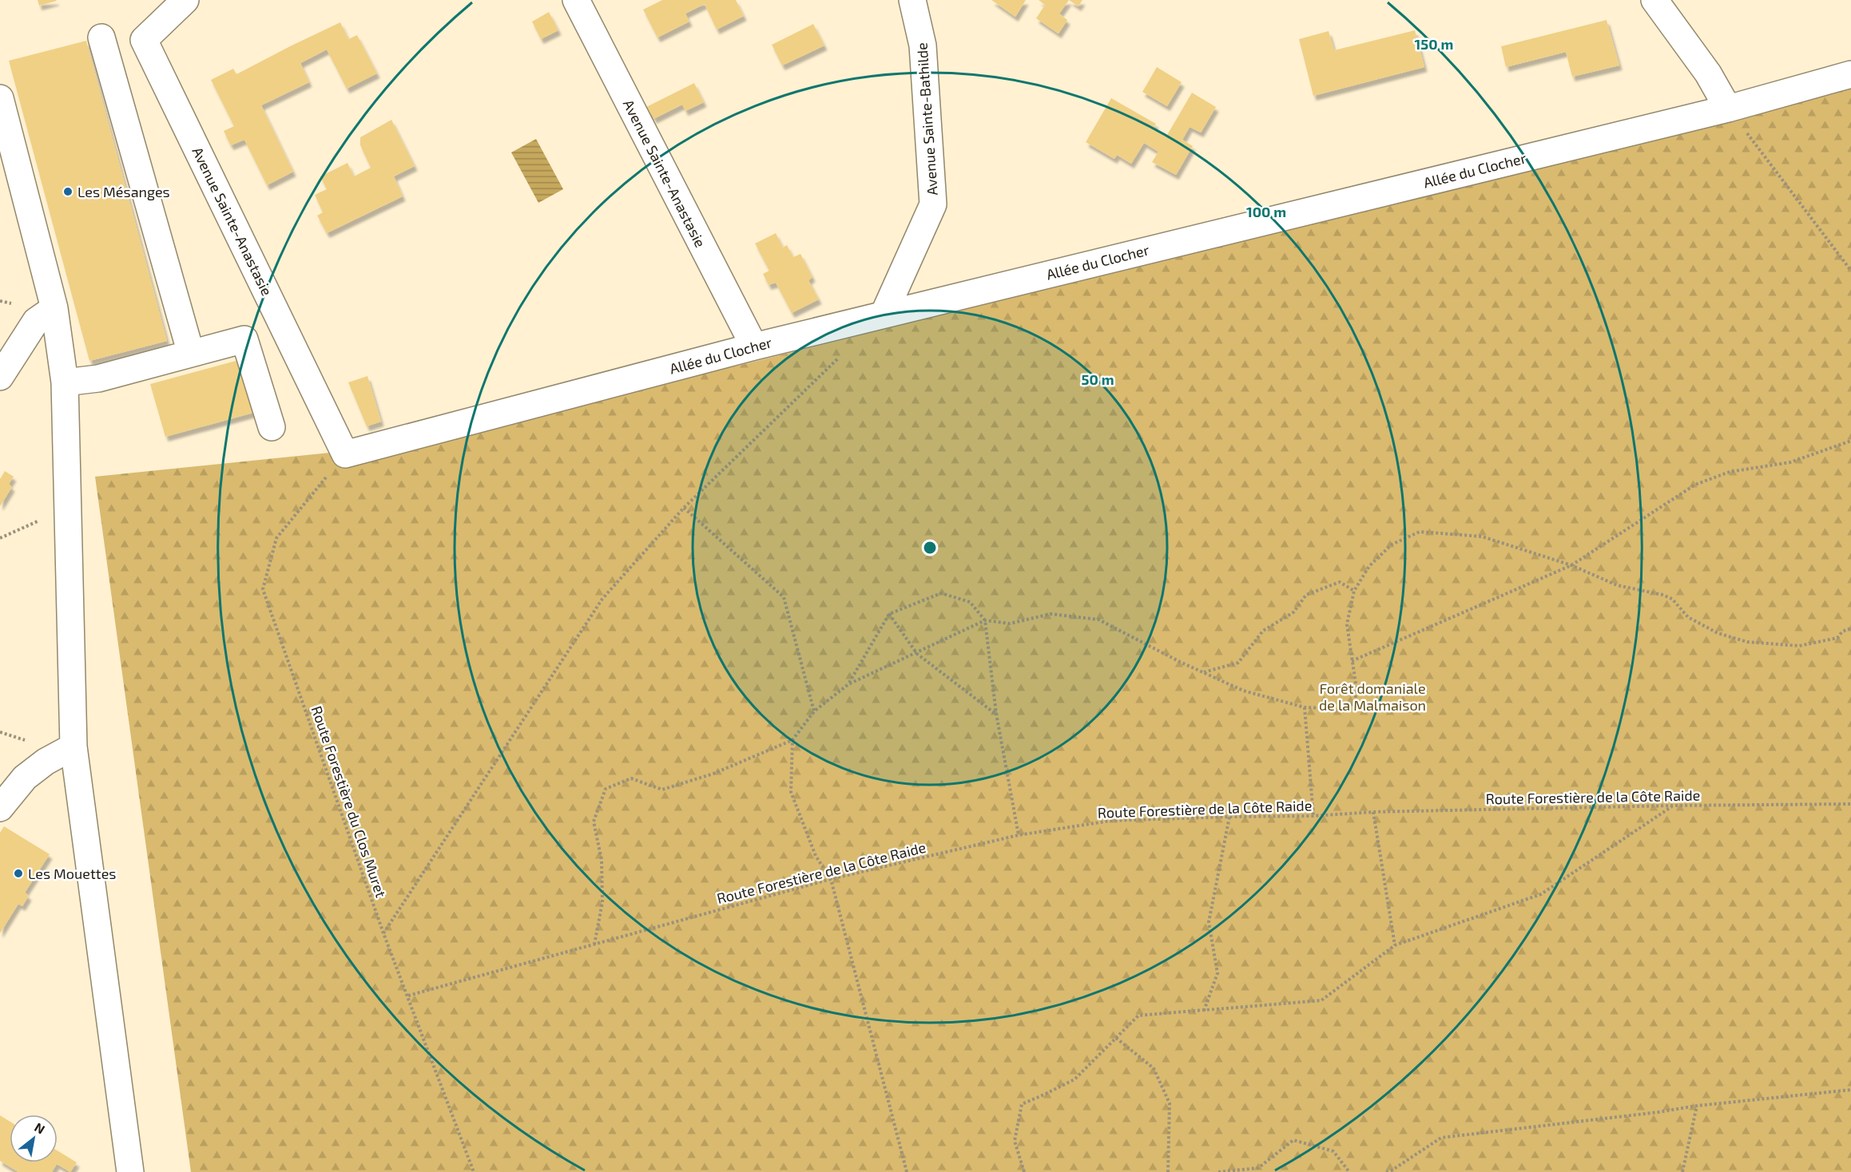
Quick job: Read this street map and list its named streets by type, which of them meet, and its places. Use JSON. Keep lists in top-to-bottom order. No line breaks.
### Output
{"streets":{"street":["Avenue Sainte-Bathilde","Allée du Clocher","Avenue Sainte-Anastasie"],"path":["Route Forestière de la Côte Raide","Route Forestière du Clos Muret"]},"crossings":[["Avenue Sainte-Bathilde","Allée du Clocher"],["Allée du Clocher","Avenue Sainte-Anastasie"],["Allée du Clocher","Route Forestière du Clos Muret"],["Avenue Sainte-Anastasie","Route Forestière du Clos Muret"],["Route Forestière de la Côte Raide","Route Forestière du Clos Muret"]],"parks":["Forêt domaniale de la Malmaison"],"places":["Les Mésanges","Les Mouettes"],"north":"top right","rings":["150 m","100 m","50 m"]}
